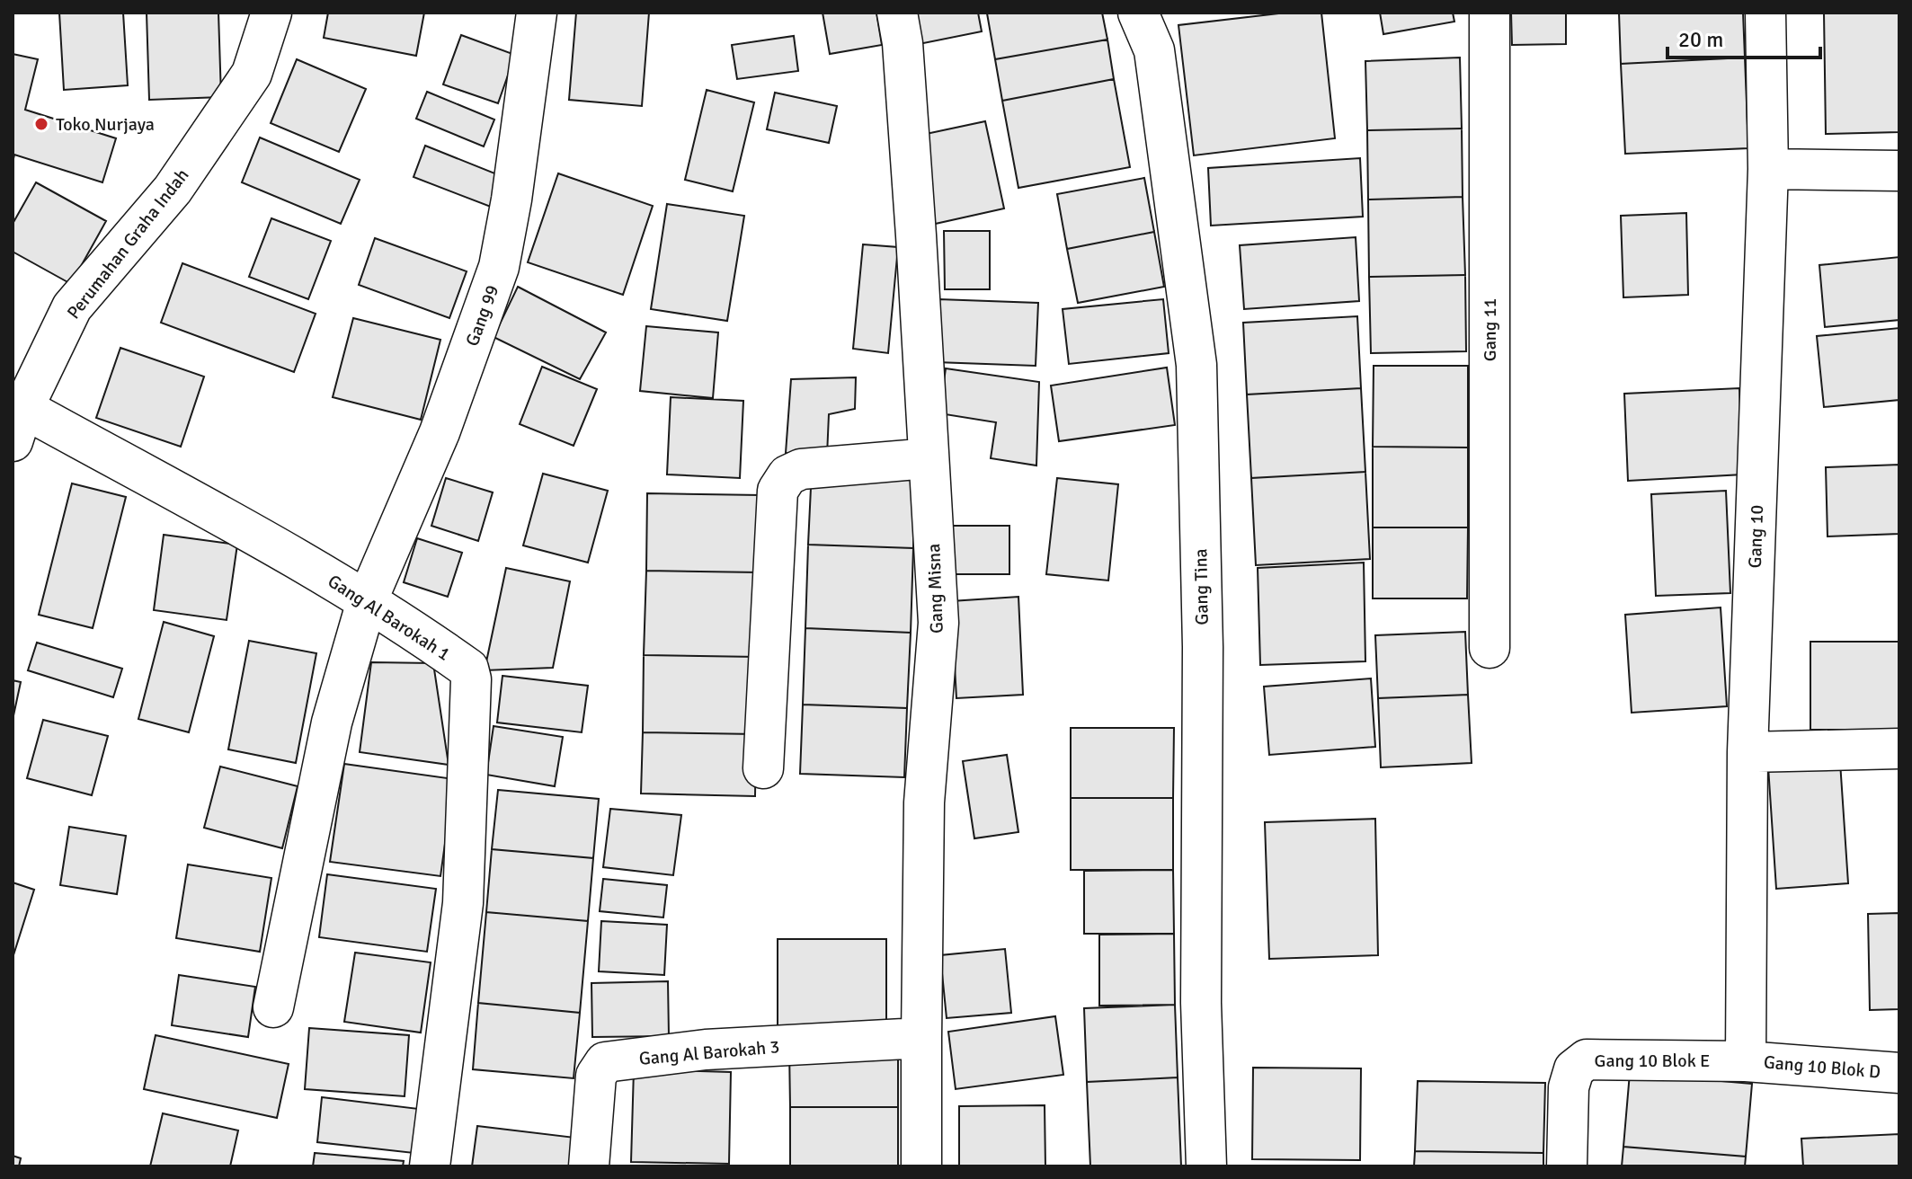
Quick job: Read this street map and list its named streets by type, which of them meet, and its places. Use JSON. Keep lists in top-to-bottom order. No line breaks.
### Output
{"streets":{"street":["Perumahan Graha Indah","Gang 99","Gang 11","Gang 10","Gang Tina","Gang Misna","Gang Al Barokah 1","Gang Al Barokah 3","Gang 10 Blok E","Gang 10 Blok D"]},"crossings":[["Perumahan Graha Indah","Gang Al Barokah 1"],["Gang 99","Gang Al Barokah 1"],["Gang 10","Gang 10 Blok E"],["Gang 10","Gang 10 Blok D"],["Gang Misna","Gang Al Barokah 3"],["Gang 10 Blok E","Gang 10 Blok D"]],"places":["Toko Nurjaya"],"scale_bar":"20 m"}
